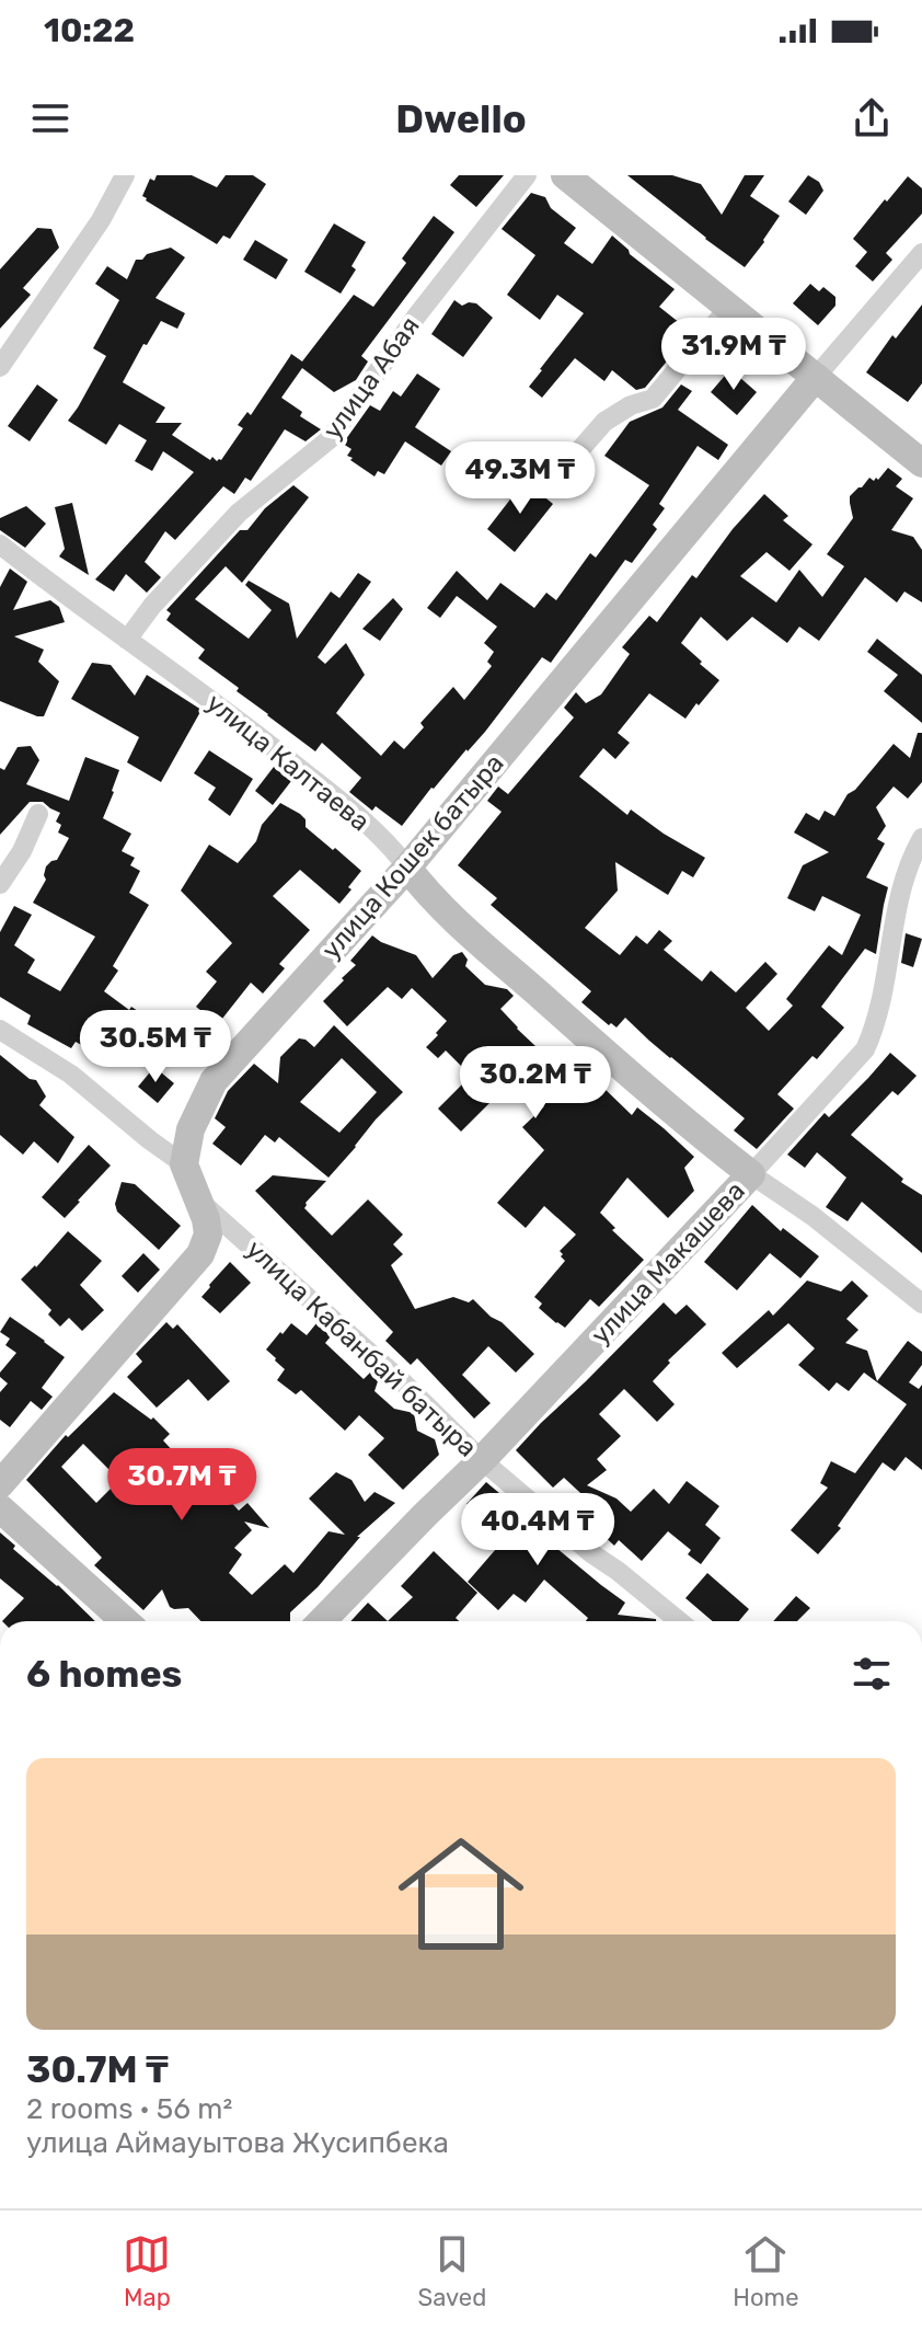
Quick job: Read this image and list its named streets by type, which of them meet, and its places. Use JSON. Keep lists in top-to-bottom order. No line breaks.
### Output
{"streets":{"street":["улица Абая","улица Калтаева","улица Кошек батыра","улица Макашева","улица Кабанбай батыра"]},"crossings":[["улица Абая","улица Калтаева"],["улица Калтаева","улица Кошек батыра"],["улица Калтаева","улица Макашева"],["улица Макашева","улица Кабанбай батыра"]],"page":{"status":"10:22","header":"Dwello","price":["31.9M ₸","49.3M ₸","30.5M ₸","30.2M ₸","30.7M ₸","40.4M ₸"],"heading":"6 homes","list":[{"name":"30.7M ₸","note":"2 rooms · 56 m² · улица Аймауытова Жусипбека"}],"tabs":["Map","Saved","Home"]}}
